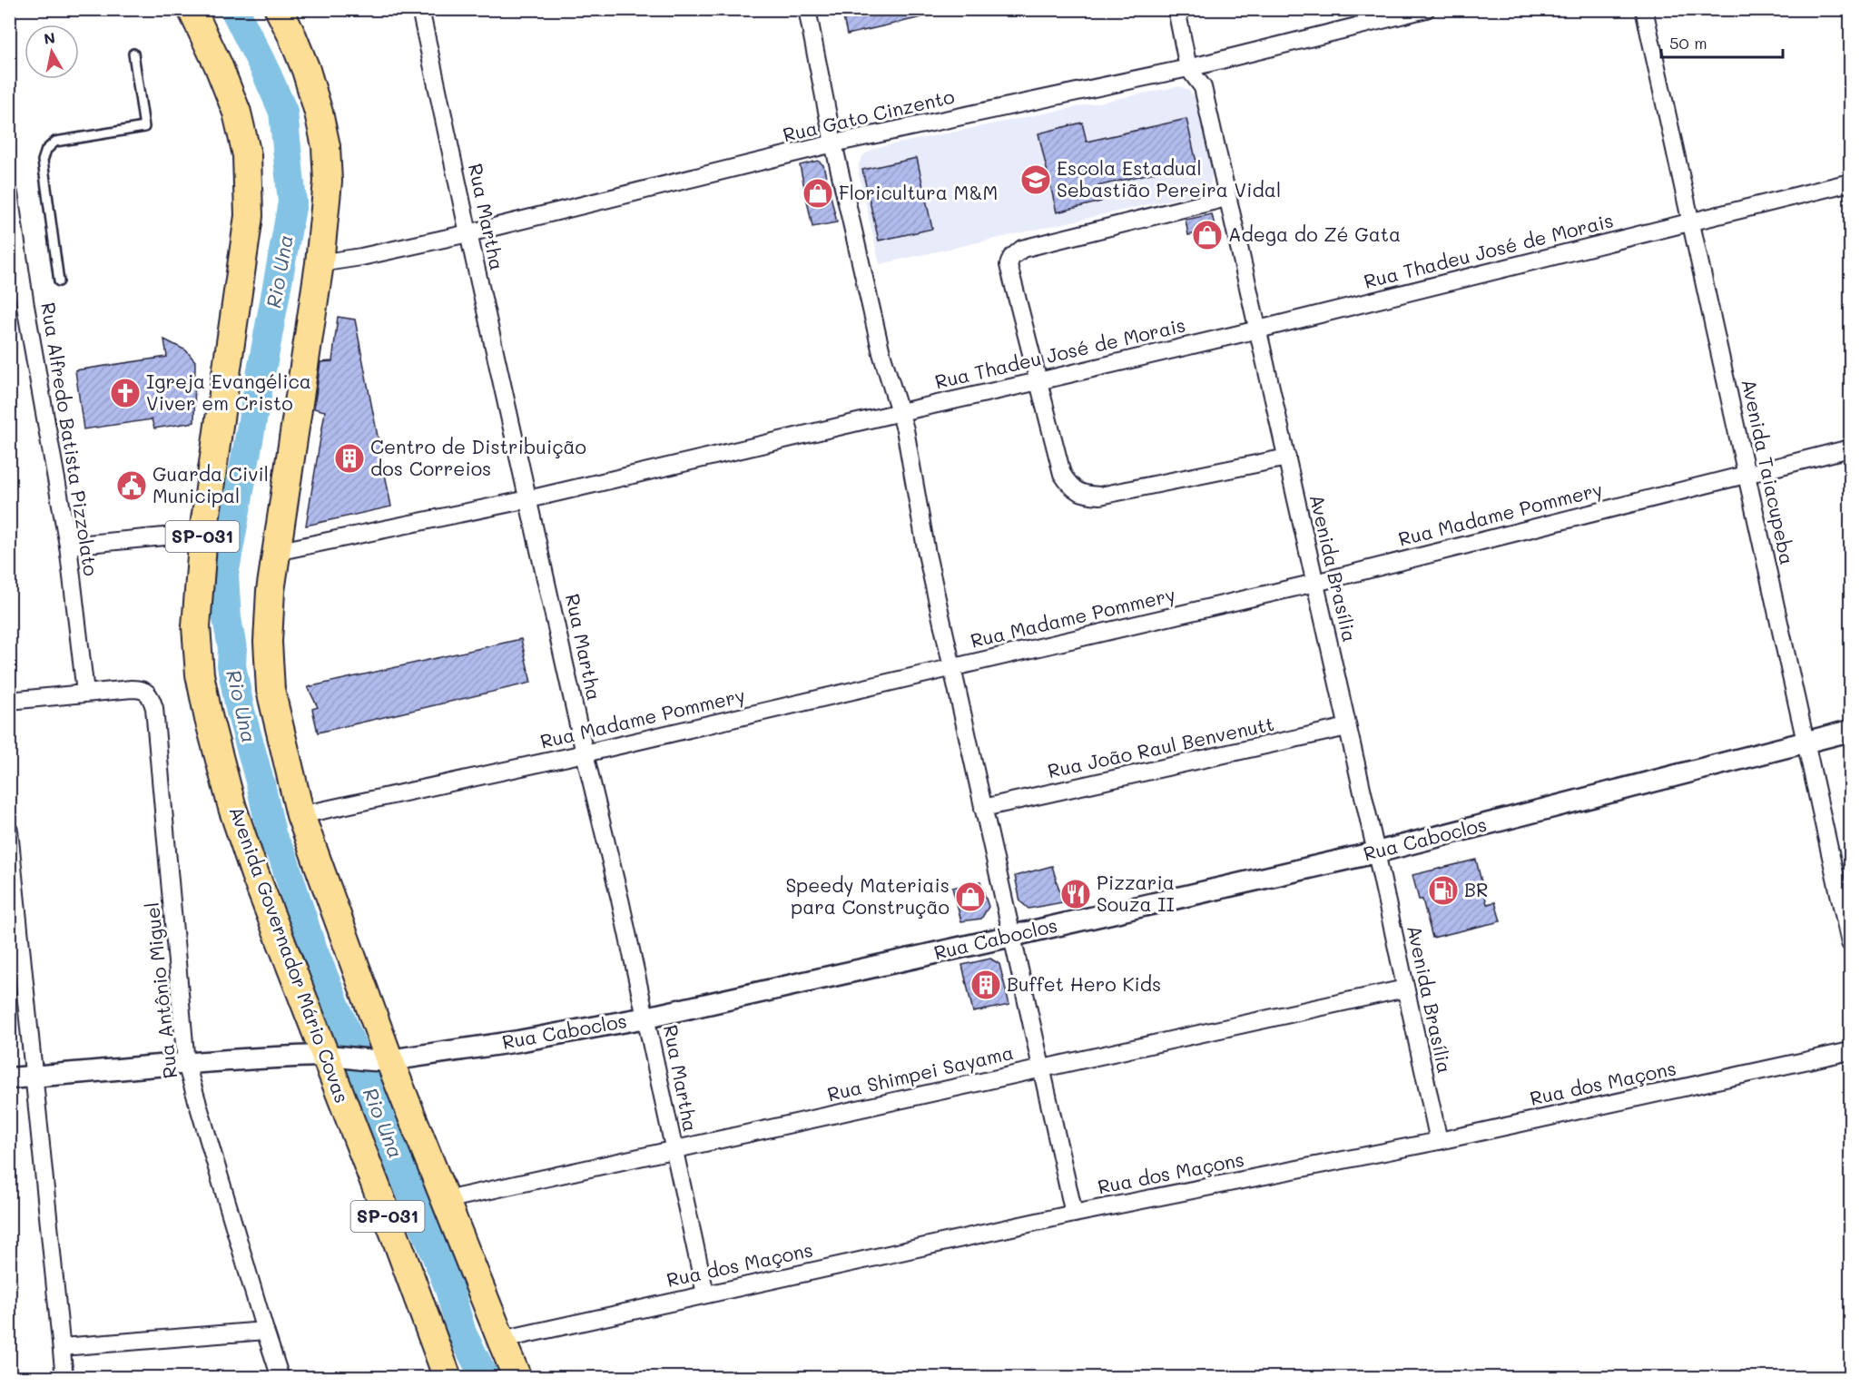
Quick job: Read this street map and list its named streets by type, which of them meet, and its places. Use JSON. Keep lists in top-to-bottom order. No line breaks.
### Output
{"streets":{"highway":["SP-031","Avenida Governador Mário Covas"],"street":["Rua Gato Cinzento","Rua Martha","Rua Thadeu José de Morais","Rua Alfredo Batista Pizzolato","Avenida Taiacupeba","Rua Madame Pommery","Avenida Brasília","Rua João Raul Benvenutt","Rua Caboclos","Rua Antônio Miguel","Rua Shimpei Sayama","Rua dos Maçons"]},"crossings":[["Rua Gato Cinzento","Rua Martha"],["Rua Gato Cinzento","SP-031"],["Rua Gato Cinzento","Avenida Brasília"],["Rua Martha","Rua Thadeu José de Morais"],["Rua Martha","Rua Madame Pommery"],["Rua Martha","Rua Caboclos"],["Rua Martha","Rua Shimpei Sayama"],["Rua Martha","Rua dos Maçons"],["Rua Thadeu José de Morais","Avenida Taiacupeba"],["Rua Thadeu José de Morais","SP-031"],["Rua Thadeu José de Morais","Avenida Brasília"],["Rua Alfredo Batista Pizzolato","Rua Antônio Miguel"],["Avenida Taiacupeba","Rua Madame Pommery"],["Avenida Taiacupeba","Rua Caboclos"],["Rua Madame Pommery","SP-031"],["Rua Madame Pommery","Avenida Brasília"],["SP-031","Rua Caboclos"],["SP-031","Rua Shimpei Sayama"],["SP-031","Rua dos Maçons"],["Avenida Brasília","Rua João Raul Benvenutt"],["Avenida Brasília","Rua Caboclos"],["Avenida Brasília","Rua Shimpei Sayama"],["Avenida Brasília","Rua dos Maçons"],["Rua Caboclos","Avenida Governador Mário Covas"],["Rua Caboclos","Rua Antônio Miguel"]],"water":["Rio Una"],"places":{"school or university":["Escola Estadual Sebastião Pereira Vidal"],"shop":["Floricultura M&M","Adega do Zé Gata","Speedy Materiais para Construção"],"church":["Igreja Evangélica Viver em Cristo"],"building":["Centro de Distribuição dos Correios","Buffet Hero Kids"],"public building":["Guarda Civil Municipal"],"fuel station":["BR"],"restaurant":["Pizzaria Souza II"]},"scale_bar":"50 m","north":"top"}
